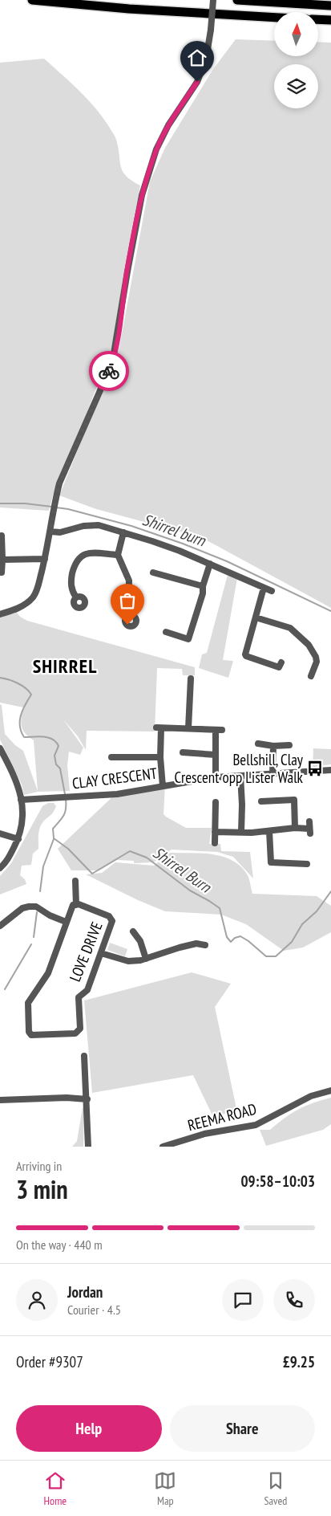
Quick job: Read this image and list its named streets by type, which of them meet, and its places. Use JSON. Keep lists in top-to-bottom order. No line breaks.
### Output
{"streets":{"street":["CLAY CRESCENT","LOVE DRIVE","REEMA ROAD"]},"districts":["SHIRREL"],"water":["Shirrel burn","Shirrel Burn"],"places":{"bus stop":["Bellshill, Clay Crescent opp Lister Walk"]},"north":"top","page":{"heading":["3 min","Arriving in","09:58–10:03"],"panel":["Jordan","Courier · 4.5","Order #9307","£9.25"],"bar":"On the way · 440 m","buttons":["Help","Share"],"tabs":["Home","Map","Saved"]}}
